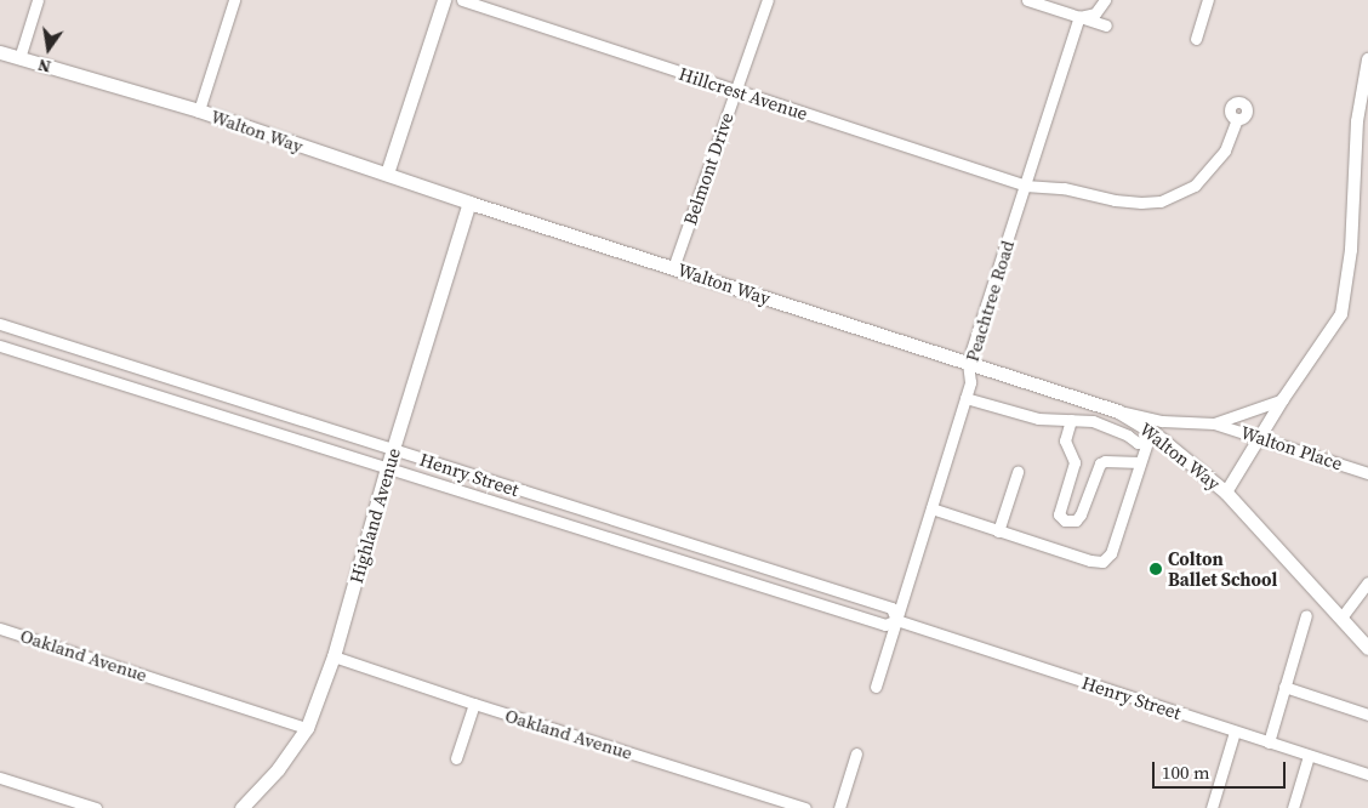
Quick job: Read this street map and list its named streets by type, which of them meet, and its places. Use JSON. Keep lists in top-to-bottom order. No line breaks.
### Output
{"streets":{"main road":["Walton Way","Highland Avenue"],"street":["Hillcrest Avenue","Belmont Drive","Peachtree Road","Walton Place","Henry Street","Oakland Avenue"]},"crossings":[["Hillcrest Avenue","Belmont Drive"],["Hillcrest Avenue","Peachtree Road"],["Walton Way","Belmont Drive"],["Walton Way","Peachtree Road"],["Walton Way","Highland Avenue"],["Peachtree Road","Henry Street"],["Henry Street","Highland Avenue"],["Highland Avenue","Oakland Avenue"]],"places":["Colton Ballet School"],"scale_bar":"100 m","north":"bottom"}
